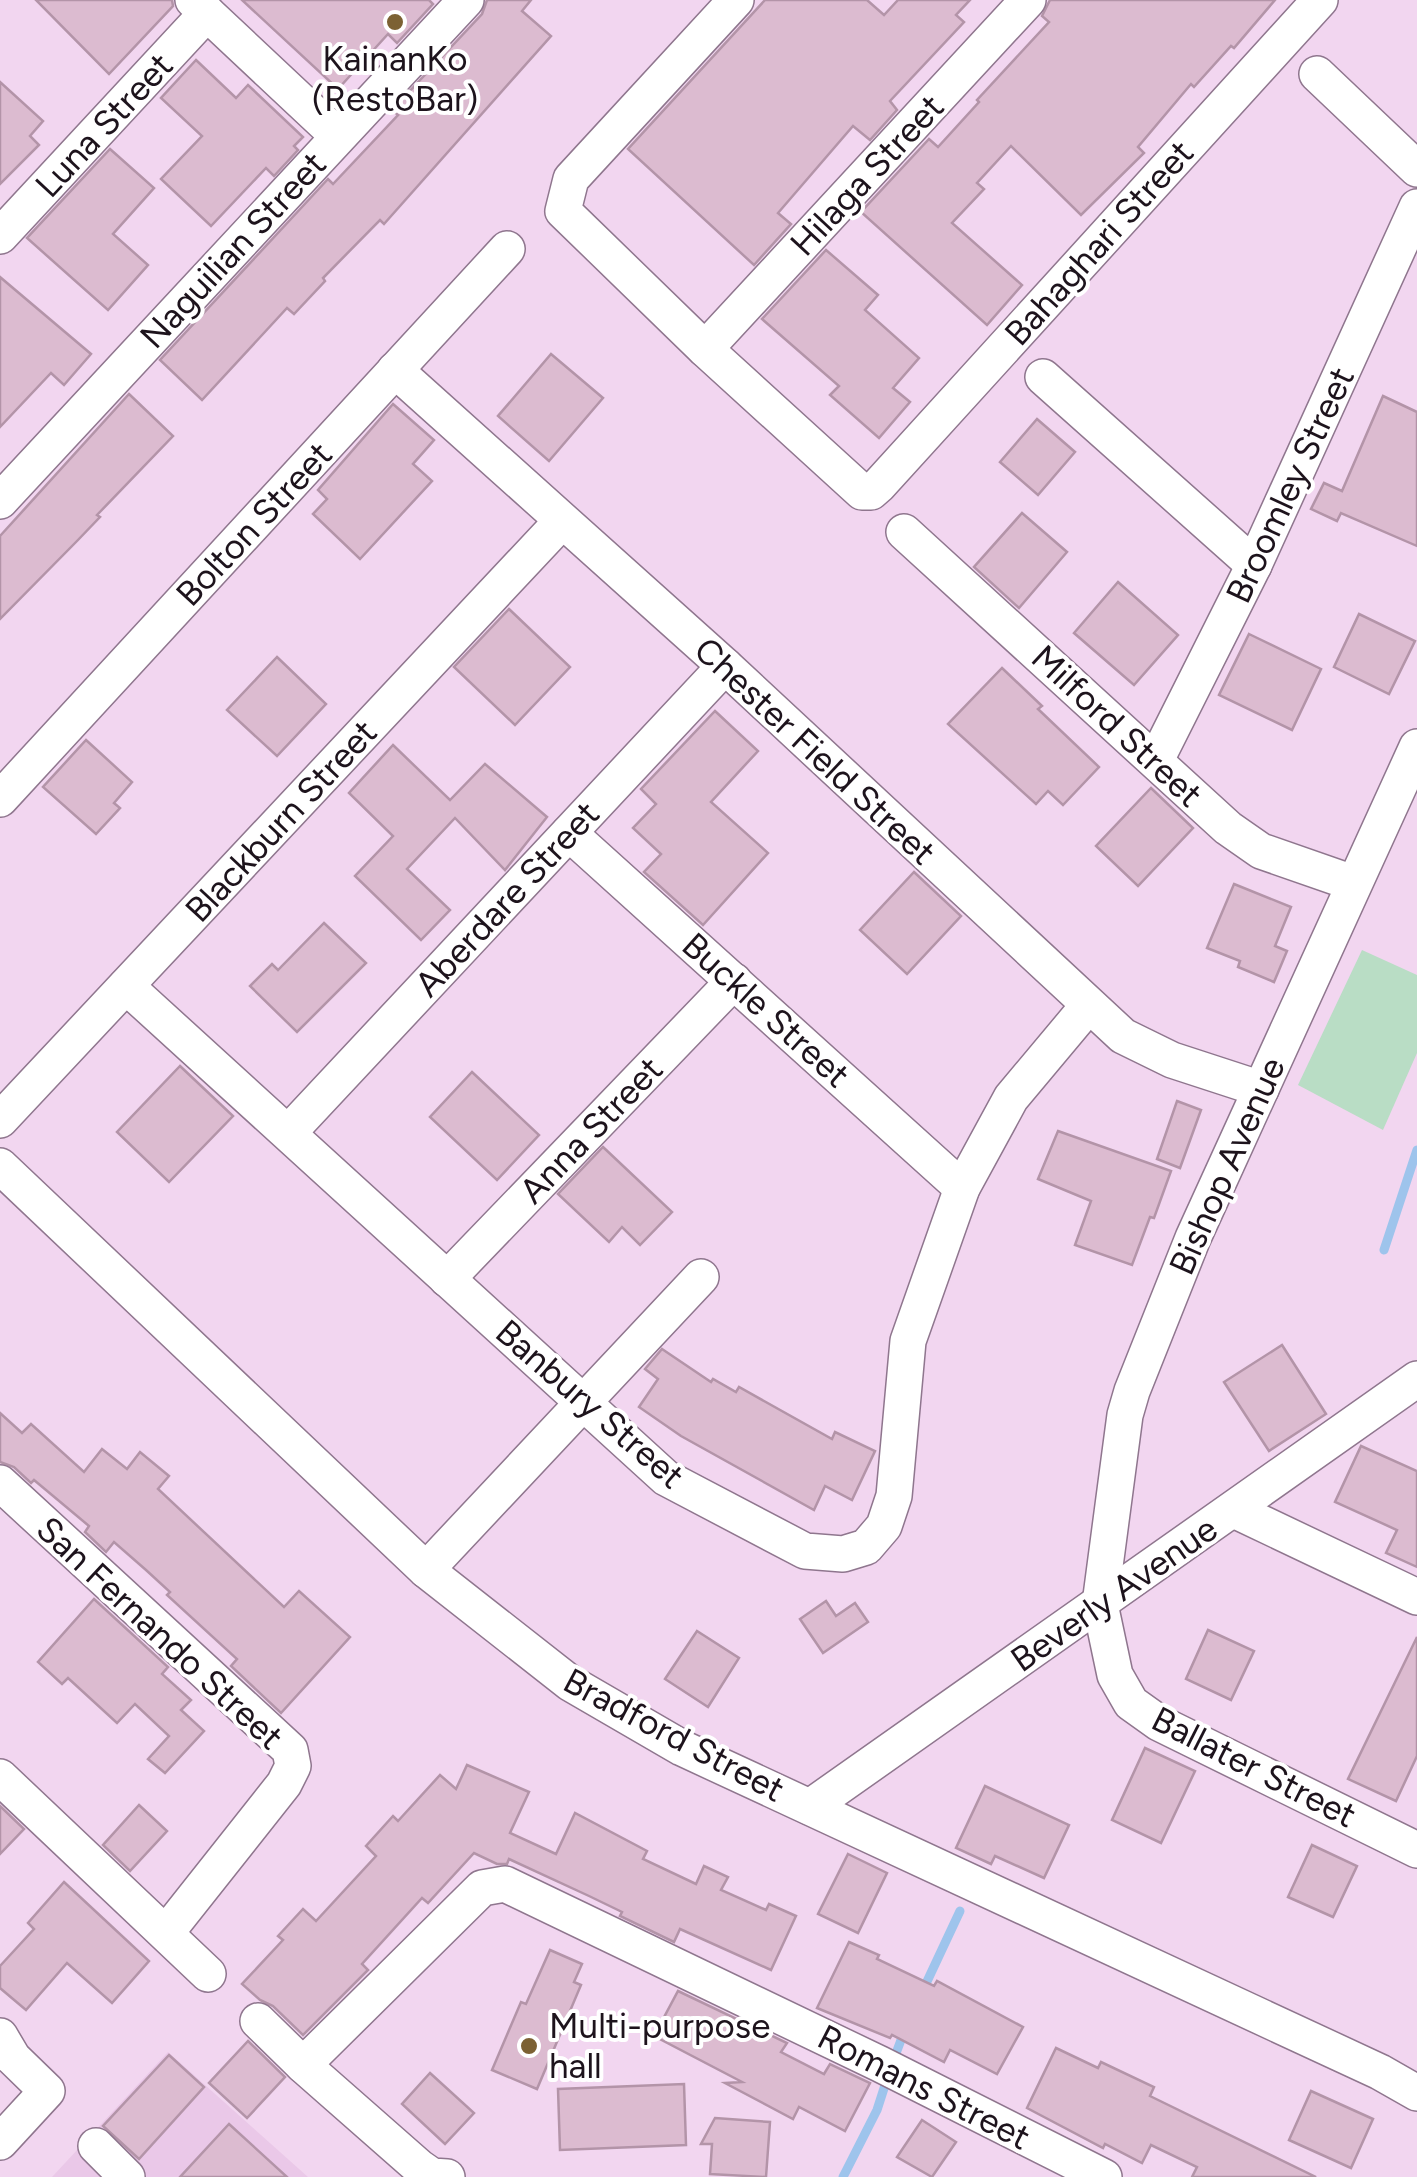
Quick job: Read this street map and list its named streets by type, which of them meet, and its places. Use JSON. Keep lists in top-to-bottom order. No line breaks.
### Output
{"streets":{"street":["Luna Street","Hilaga Street","Bahaghari Street","Naguilian Street","Broomley Street","Bolton Street","Milford Street","Chester Field Street","Blackburn Street","Aberdare Street","Buckle Street","Anna Street","Bishop Avenue","Banbury Street","Beverly Avenue","San Fernando Street","Bradford Street","Ballater Street","Romans Street"]},"crossings":[["Hilaga Street","Bahaghari Street"],["Broomley Street","Milford Street"],["Bolton Street","Chester Field Street"],["Milford Street","Bishop Avenue"],["Chester Field Street","Blackburn Street"],["Chester Field Street","Aberdare Street"],["Chester Field Street","Bishop Avenue"],["Chester Field Street","Banbury Street"],["Blackburn Street","Banbury Street"],["Aberdare Street","Buckle Street"],["Aberdare Street","Banbury Street"],["Buckle Street","Anna Street"],["Buckle Street","Banbury Street"],["Anna Street","Banbury Street"],["Bishop Avenue","Beverly Avenue"],["Bishop Avenue","Ballater Street"],["Beverly Avenue","Bradford Street"],["Beverly Avenue","Ballater Street"]],"places":["KainanKo (RestoBar)","Multi-purpose hall"]}
